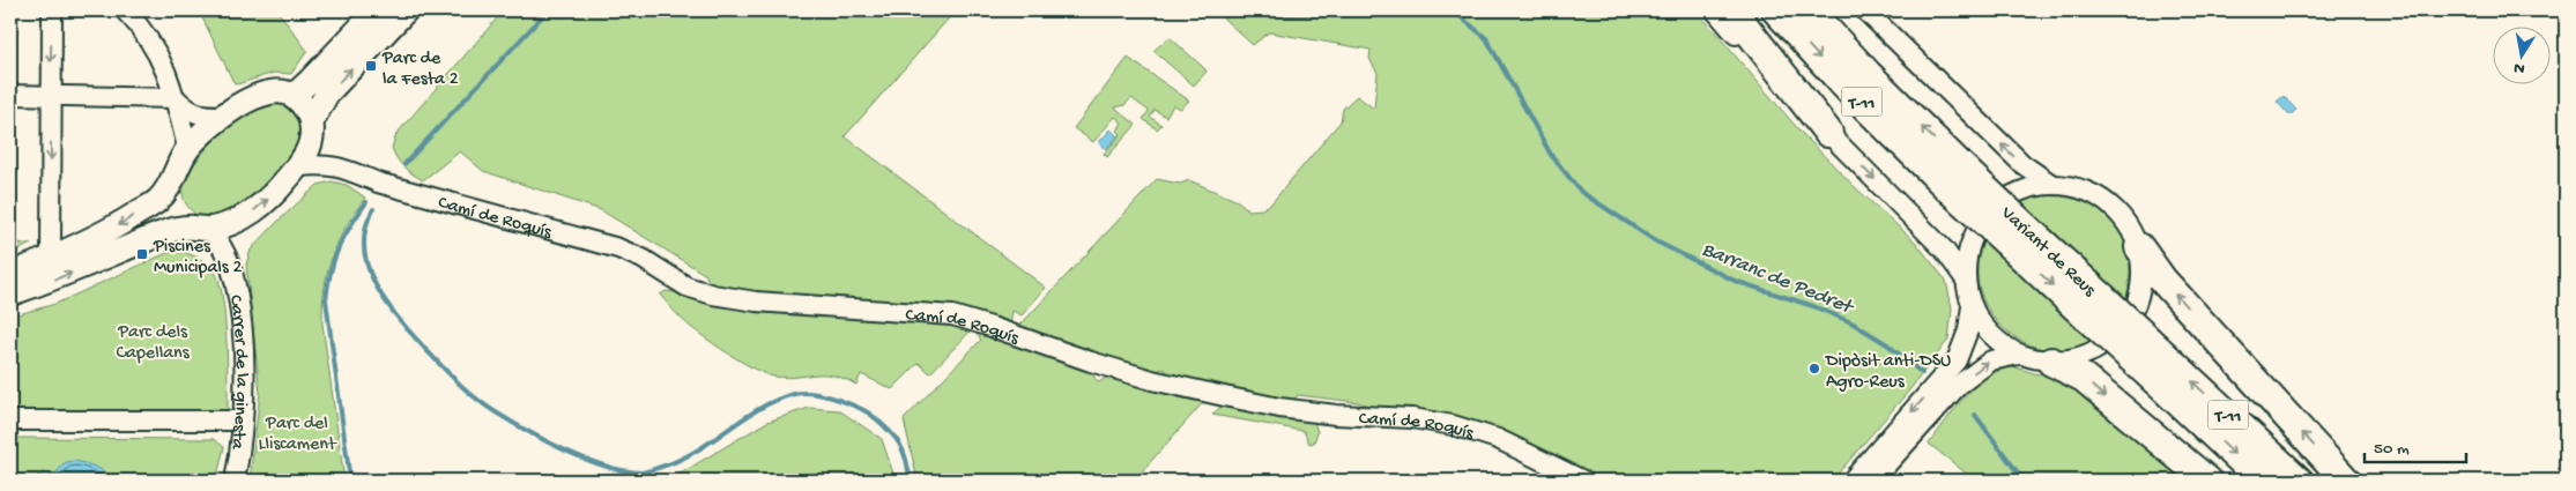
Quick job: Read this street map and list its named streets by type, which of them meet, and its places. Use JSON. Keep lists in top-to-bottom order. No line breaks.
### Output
{"streets":{"highway":["T-11","Variant de Reus"],"street":["Camí de Roquís","Carrer de la ginesta"]},"crossings":[["Camí de Roquís","Carrer de la ginesta"]],"water":["Barranc de Pedret"],"parks":["Parc dels Capellans","Parc del Lliscament"],"places":{"transit":["Parc de la Festa 2","Piscines Municipals 2"],"other":["Dipòsit anti-DSU Agro-Reus"]},"scale_bar":"50 m","north":"bottom"}
